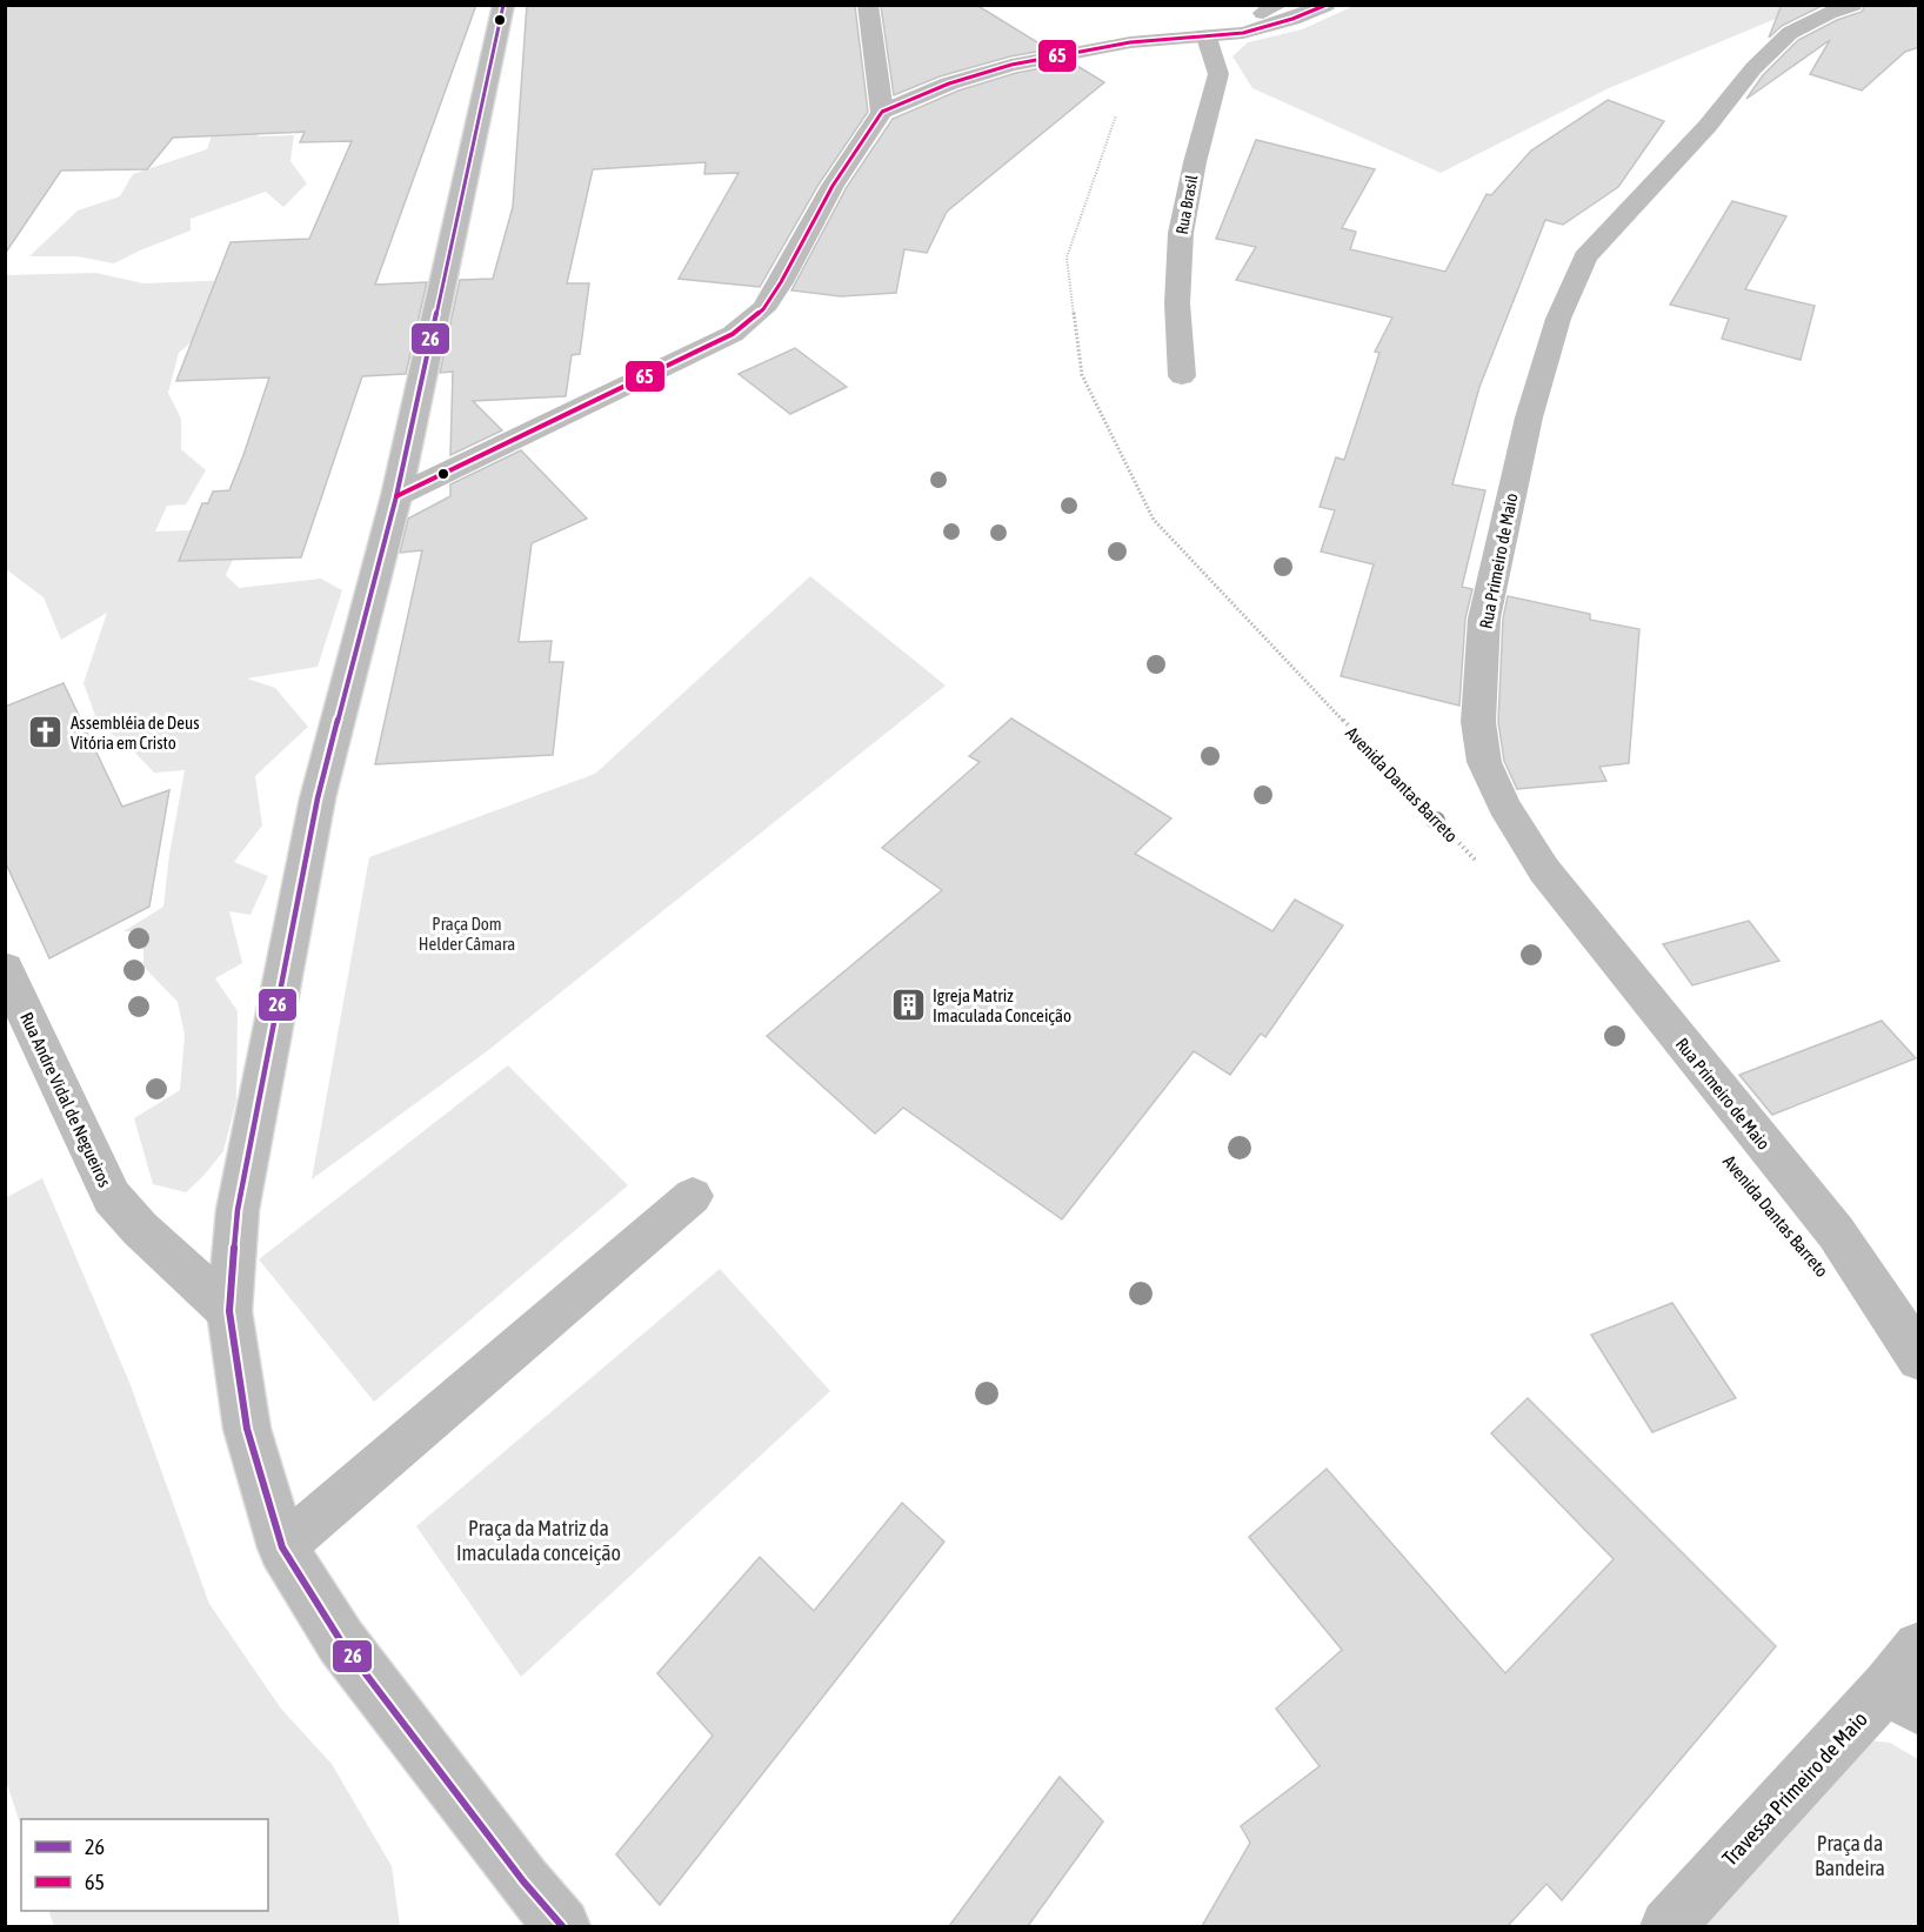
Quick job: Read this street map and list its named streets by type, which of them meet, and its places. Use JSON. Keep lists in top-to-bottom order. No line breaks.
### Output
{"streets":{"street":["Rua Brasil","Rua Primeiro de Maio","Rua Andre Vidal de Negueiros","Travessa Primeiro de Maio"],"path":["Avenida Dantas Barreto"]},"parks":["Praça Dom Helder Câmara","Praça da Matriz da Imaculada conceição","Praça da Bandeira"],"places":{"church":["Assembléia de Deus Vitória em Cristo"],"building":["Igreja Matriz Imaculada Conceição"]},"lines":["transit line 26","transit line 65"],"legend":["26","65"]}
